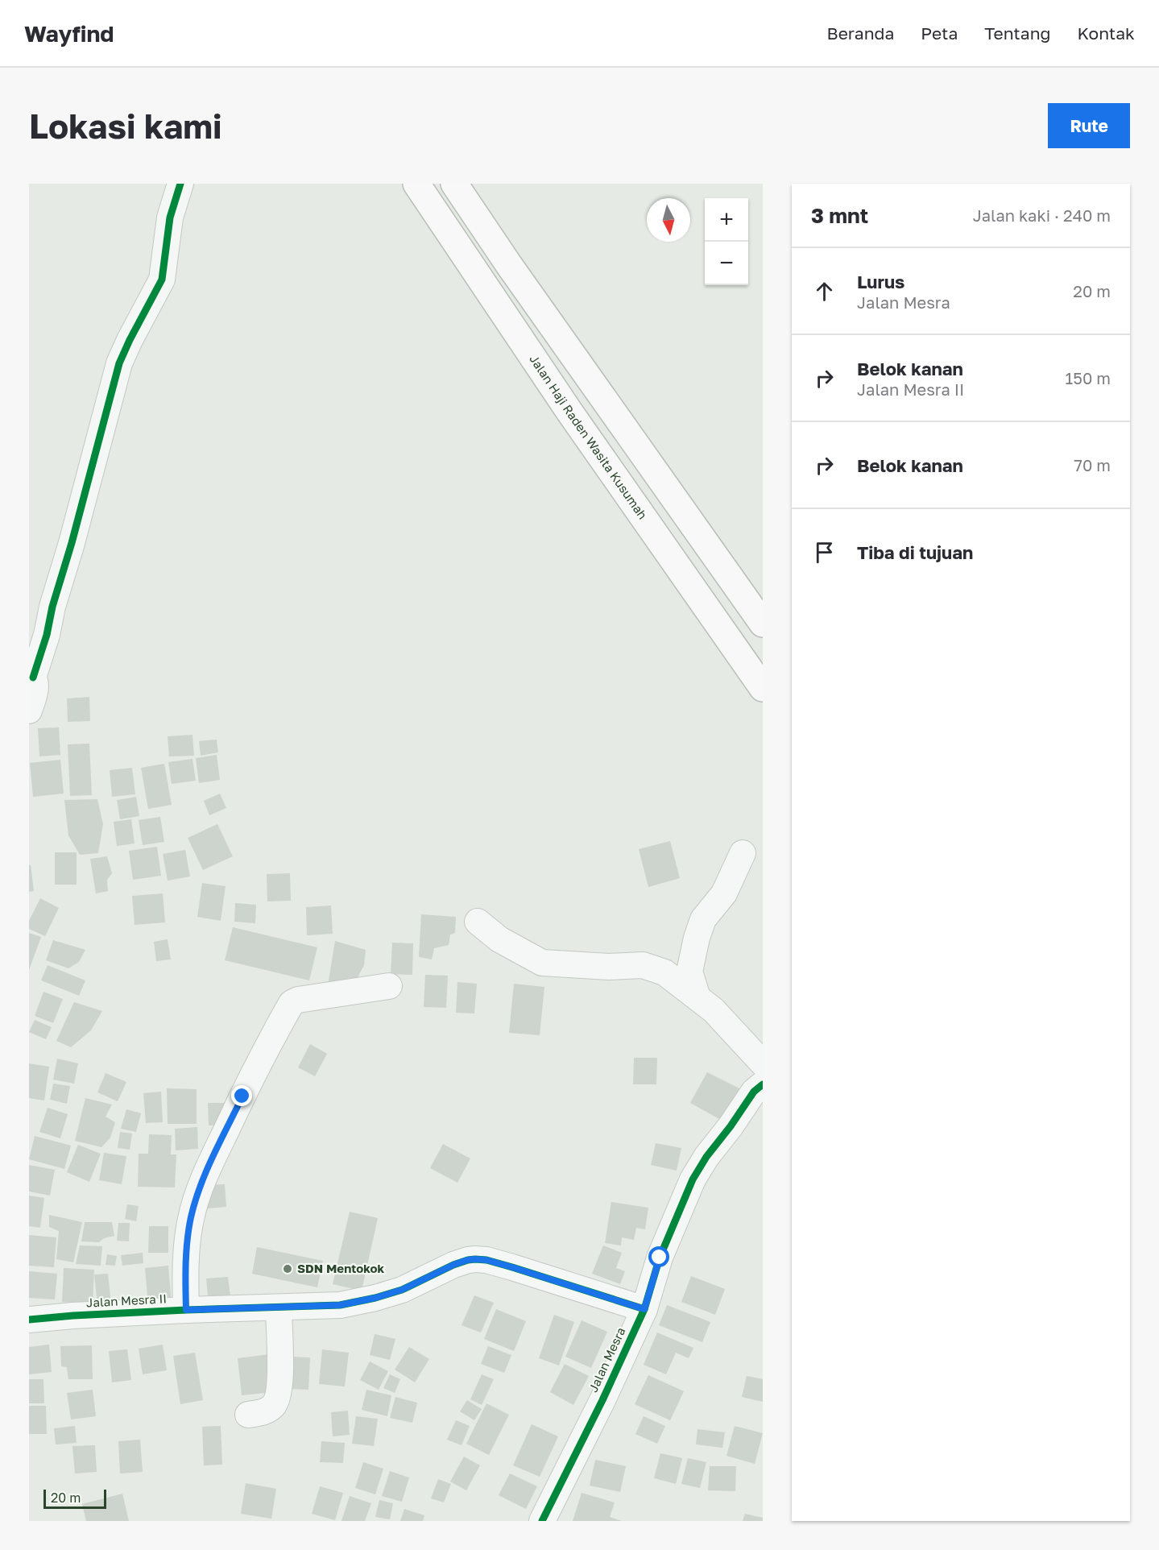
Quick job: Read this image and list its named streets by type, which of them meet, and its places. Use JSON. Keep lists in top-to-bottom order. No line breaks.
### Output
{"streets":{"highway":["Jalan Haji Raden Wasita Kusumah"],"street":["Jalan Mesra II","Jalan Mesra"]},"crossings":[["Jalan Mesra II","Jalan Mesra"]],"places":["SDN Mentokok"],"scale_bar":"20 m","north":"bottom","page":{"header":"Wayfind","nav":["Beranda","Peta","Tentang","Kontak"],"buttons":"Rute","title":"Lokasi kami","heading":["3 mnt","Jalan kaki · 240 m"],"map_buttons":["+","−"],"list":[["Lurus","Jalan Mesra","20 m"],["Belok kanan","Jalan Mesra II","150 m"],["Belok kanan","70 m"],"Tiba di tujuan"],"scale":"20 m"}}
